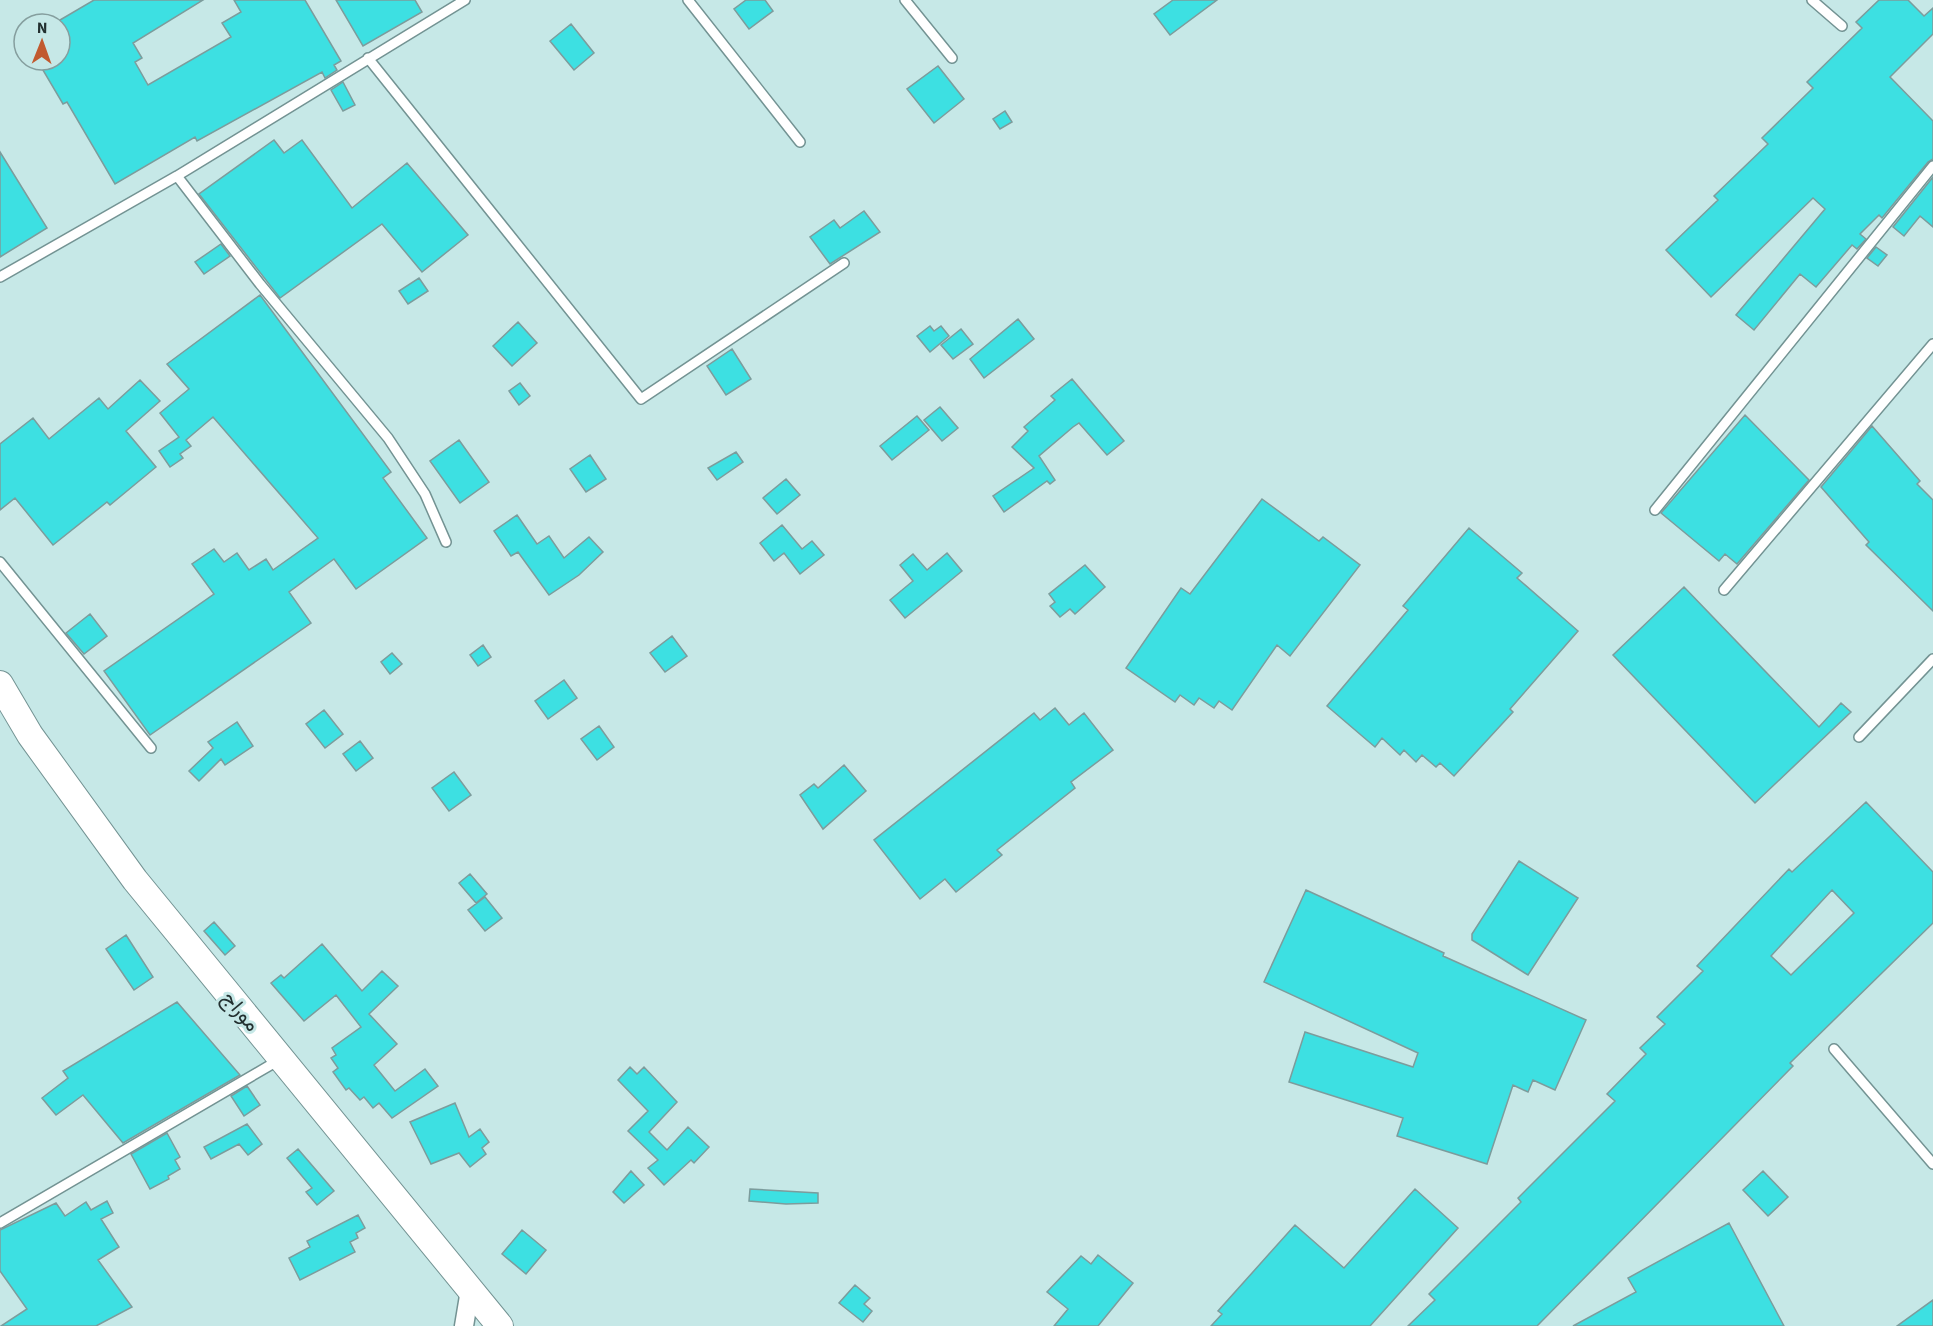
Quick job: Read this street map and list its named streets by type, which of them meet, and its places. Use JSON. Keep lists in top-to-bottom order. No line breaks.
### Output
{"streets":{"main road":["موراج"]},"north":"top"}
